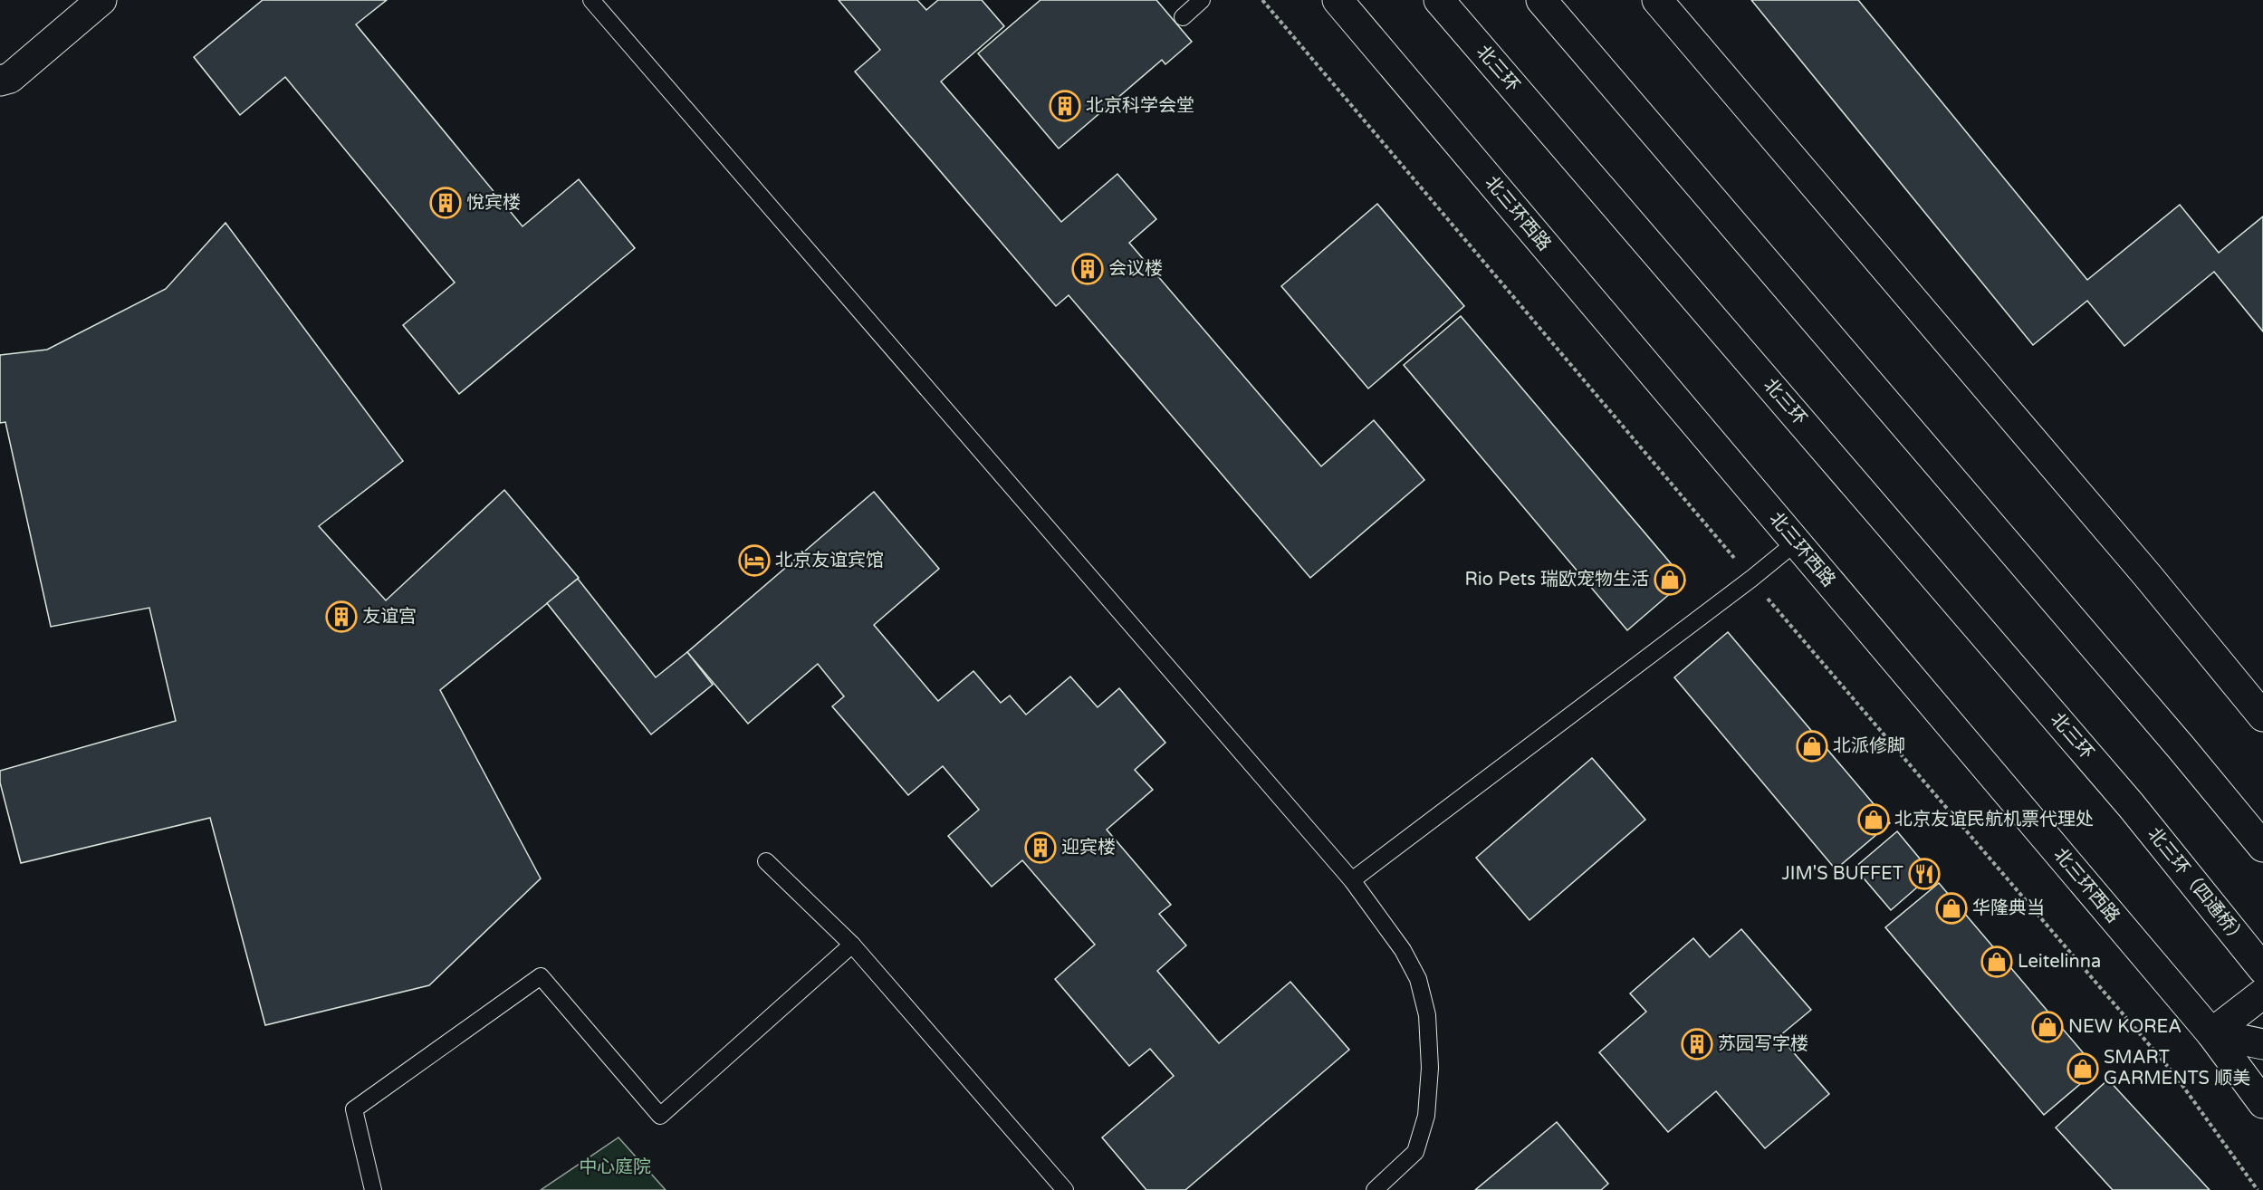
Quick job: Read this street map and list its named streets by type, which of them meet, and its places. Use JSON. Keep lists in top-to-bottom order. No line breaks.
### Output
{"streets":{"main road":["北三环","北三环西路","北三环（四通桥）"]},"crossings":[["北三环","北三环（四通桥）"]],"parks":["中心庭院"],"places":{"building":["北京科学会堂","悅宾楼","会议楼","友谊宫","迎宾楼","苏园写字楼"],"hotel":["北京友谊宾馆"],"shop":["Rio Pets 瑞欧宠物生活","北派修脚","北京友谊民航机票代理处","华隆典当","Leitelinna","NEW KOREA","SMART GARMENTS 顺美"],"restaurant":["JIM'S BUFFET"]}}
